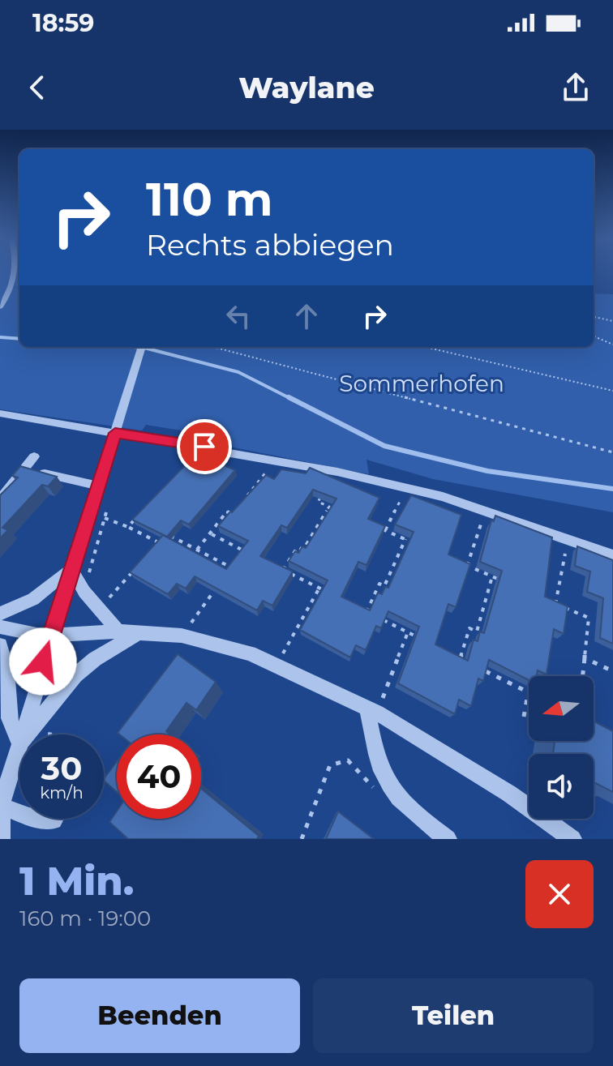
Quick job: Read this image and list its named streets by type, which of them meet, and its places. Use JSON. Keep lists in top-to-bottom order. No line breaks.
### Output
{"parks":["Sommerhofen"],"north":"left","page":{"status":"18:59","header":"Waylane","turn":["110 m","Rechts abbiegen"],"speed":"30 km/h","limit":"40","heading":["1 Min.","160 m · 19:00"],"buttons":["Beenden","Teilen"]}}
